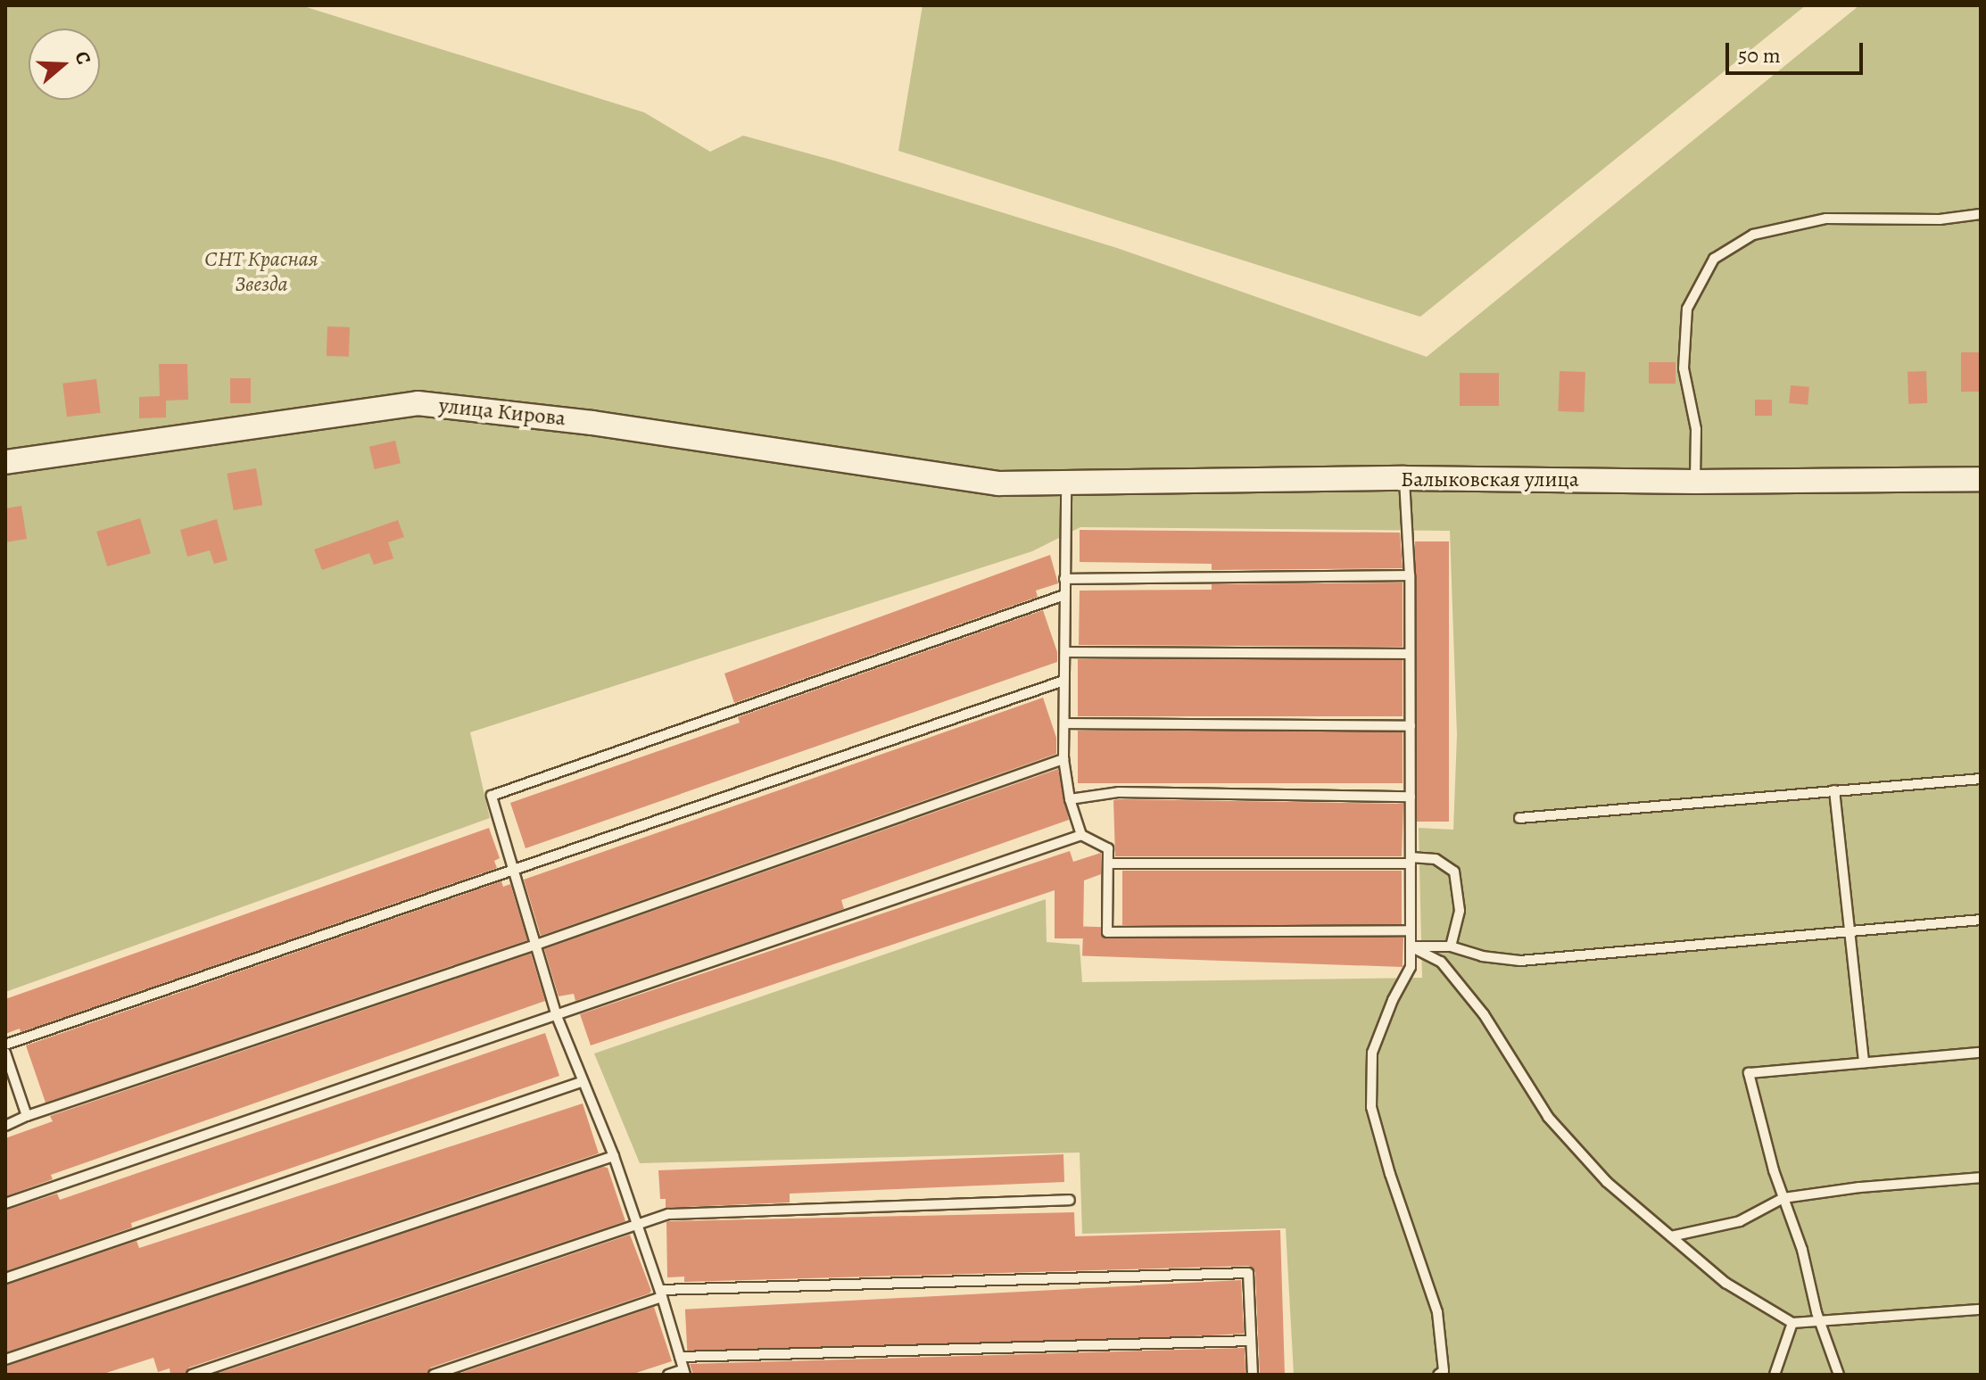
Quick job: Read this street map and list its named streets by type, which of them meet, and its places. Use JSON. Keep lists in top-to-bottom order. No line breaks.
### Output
{"streets":{"street":["улица Кирова","Балыковская улица"]},"crossings":[["улица Кирова","Балыковская улица"]],"parks":["СНТ Красная Звезда"],"scale_bar":"50 m","north":"right"}
